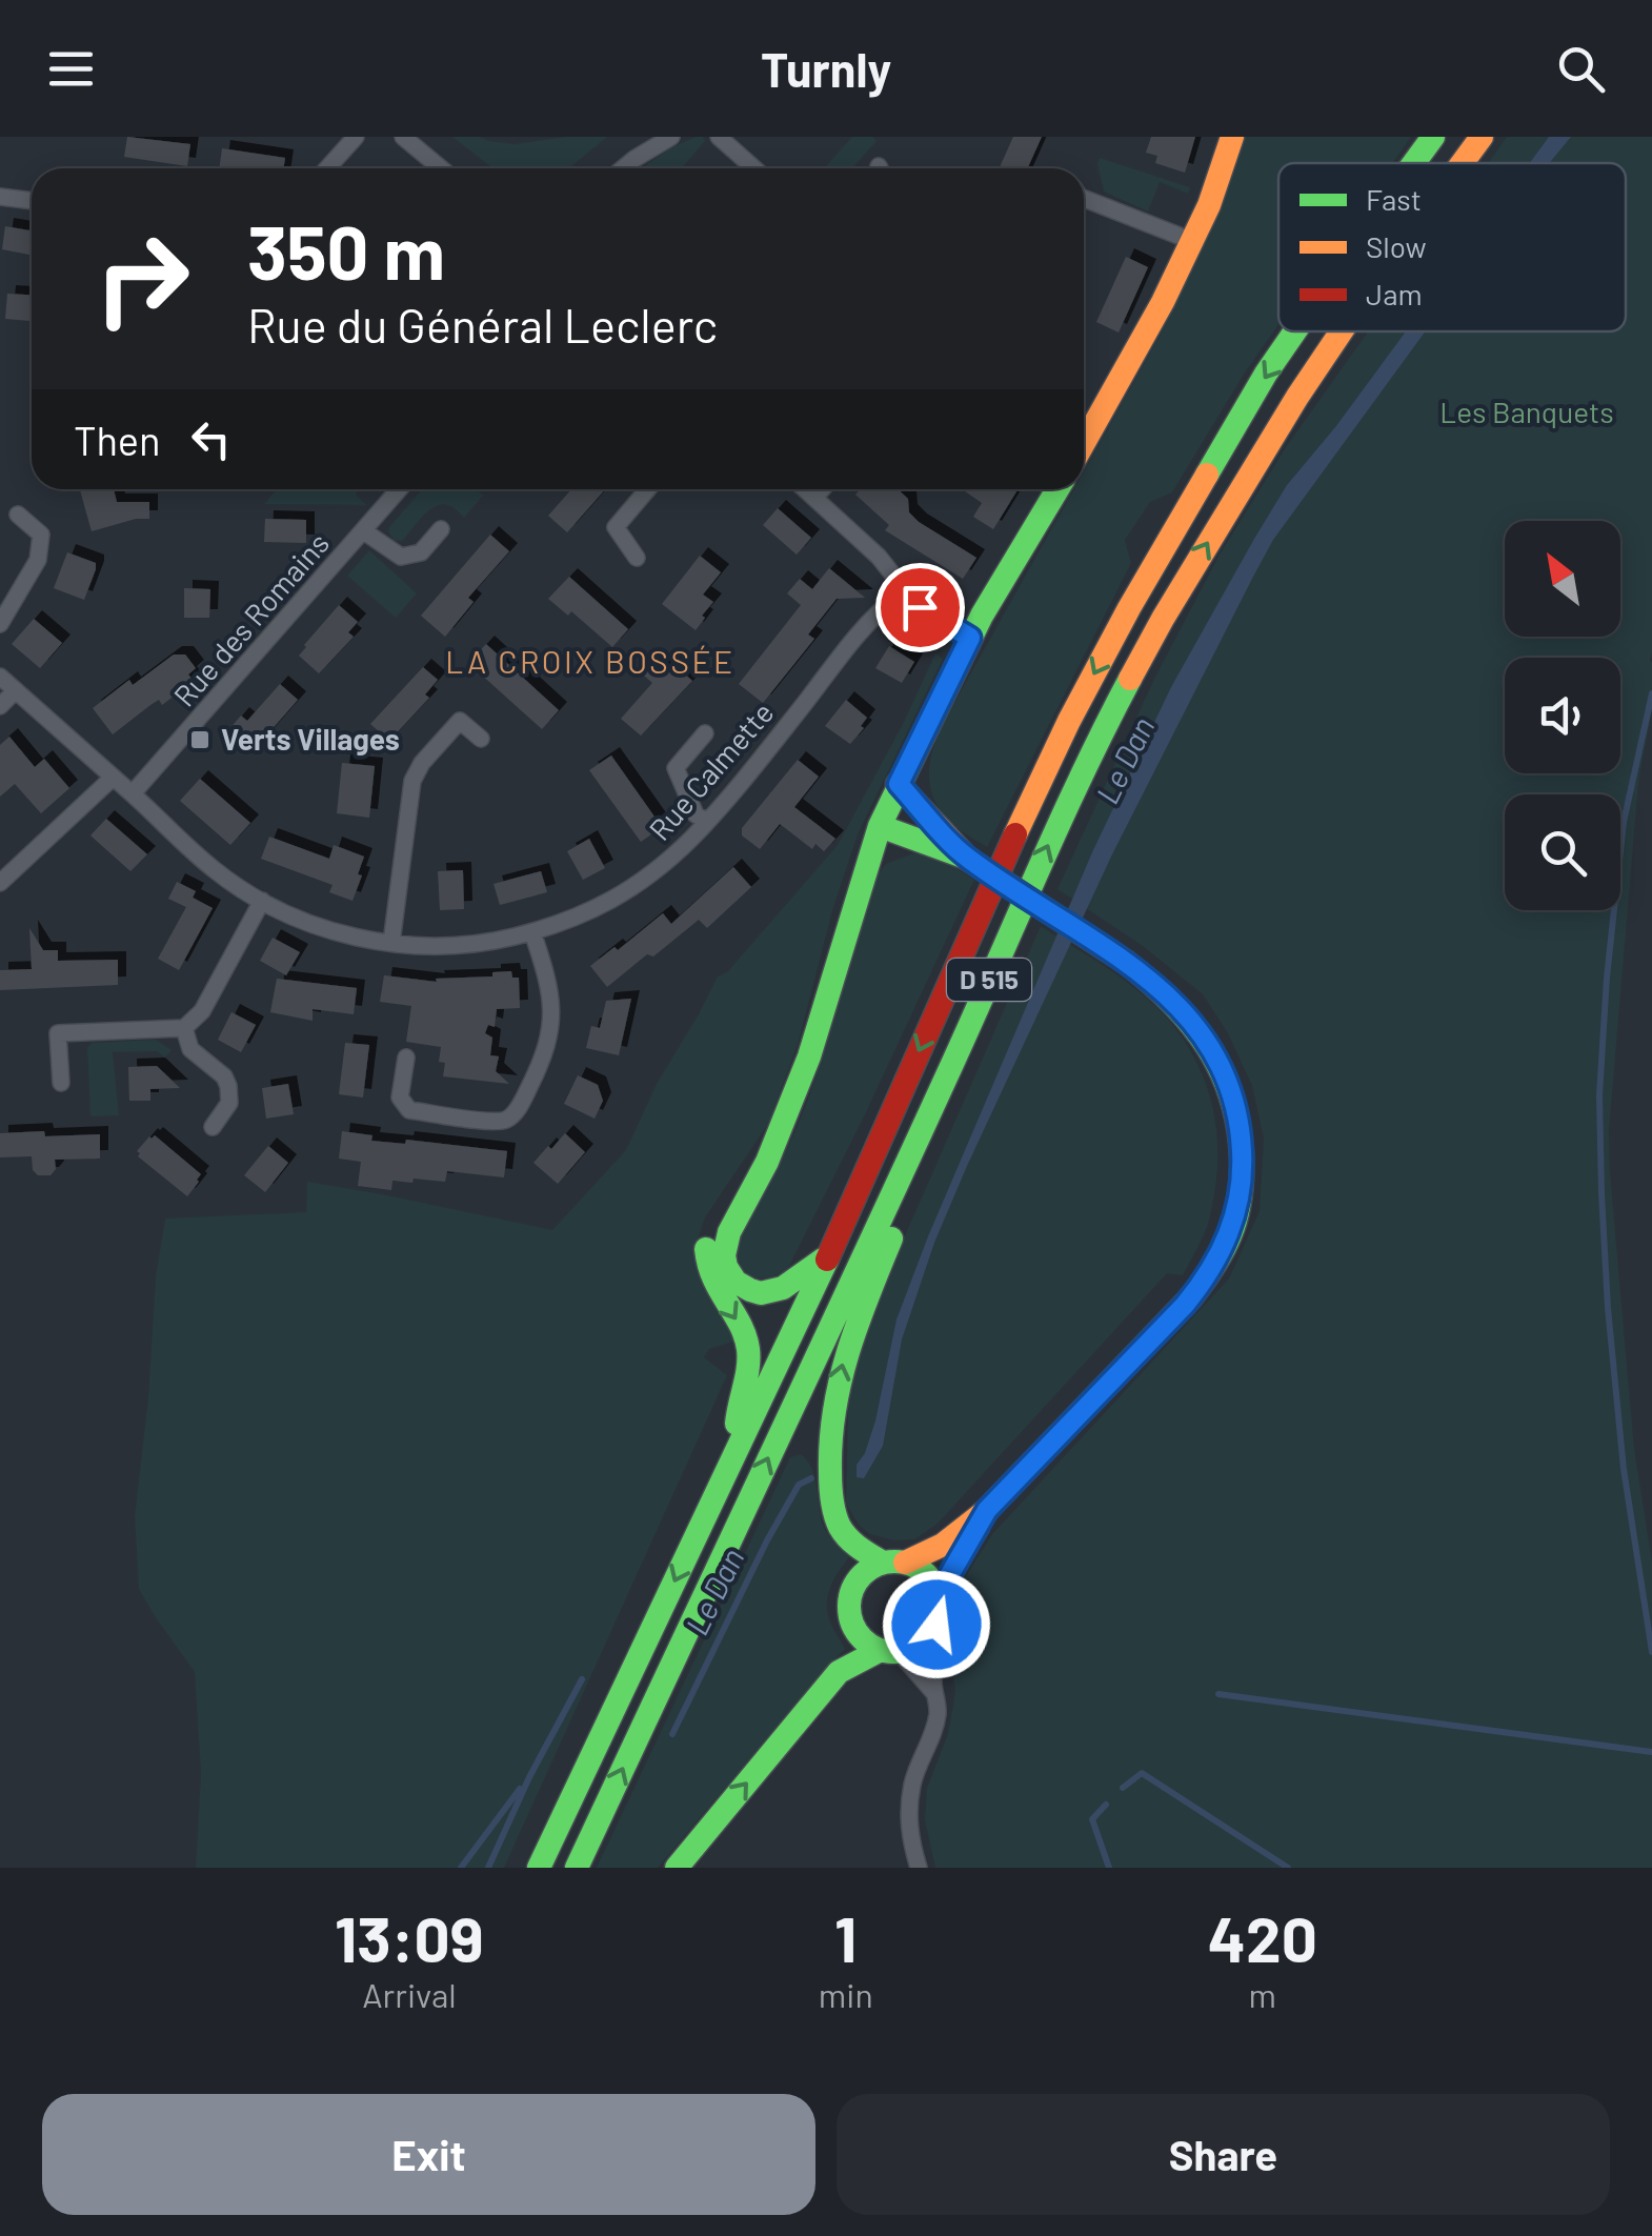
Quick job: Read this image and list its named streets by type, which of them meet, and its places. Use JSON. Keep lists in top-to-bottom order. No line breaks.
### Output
{"streets":{"main road":["D 515"],"street":["Rue des Romains","Rue Calmette"]},"crossings":[["Rue des Romains","Rue Calmette"]],"districts":["LA CROIX BOSSÉE"],"water":["Le Dan"],"parks":["Les Banquets"],"places":{"transit":["Verts Villages"]},"legend":["Fast","Slow","Jam"],"north":"top left","page":{"header":"Turnly","turn":["350 m","Rue du Général Leclerc"],"then":"Then","eta":["13:09","Arrival","1","min","420","m"],"buttons":["Exit","Share"]}}
